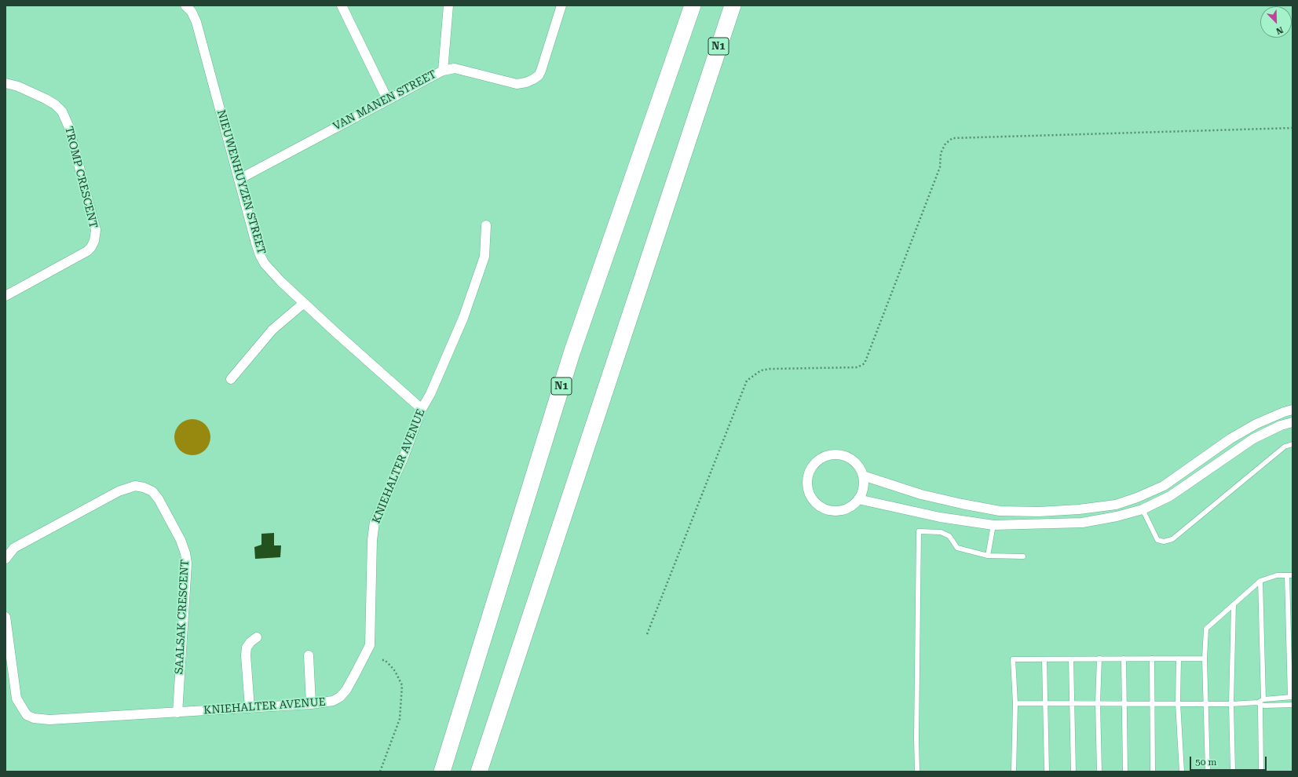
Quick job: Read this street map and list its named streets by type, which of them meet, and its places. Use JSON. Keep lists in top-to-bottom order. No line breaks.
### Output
{"streets":{"highway":["N1"],"street":["VAN MANEN STREET","TROMP CRESCENT","NIEUWENHUYZEN STREET","KNIEHALTER AVENUE","SAALSAK CRESCENT"]},"crossings":[["VAN MANEN STREET","NIEUWENHUYZEN STREET"],["NIEUWENHUYZEN STREET","KNIEHALTER AVENUE"],["KNIEHALTER AVENUE","SAALSAK CRESCENT"]],"scale_bar":"50 m","north":"bottom right"}
